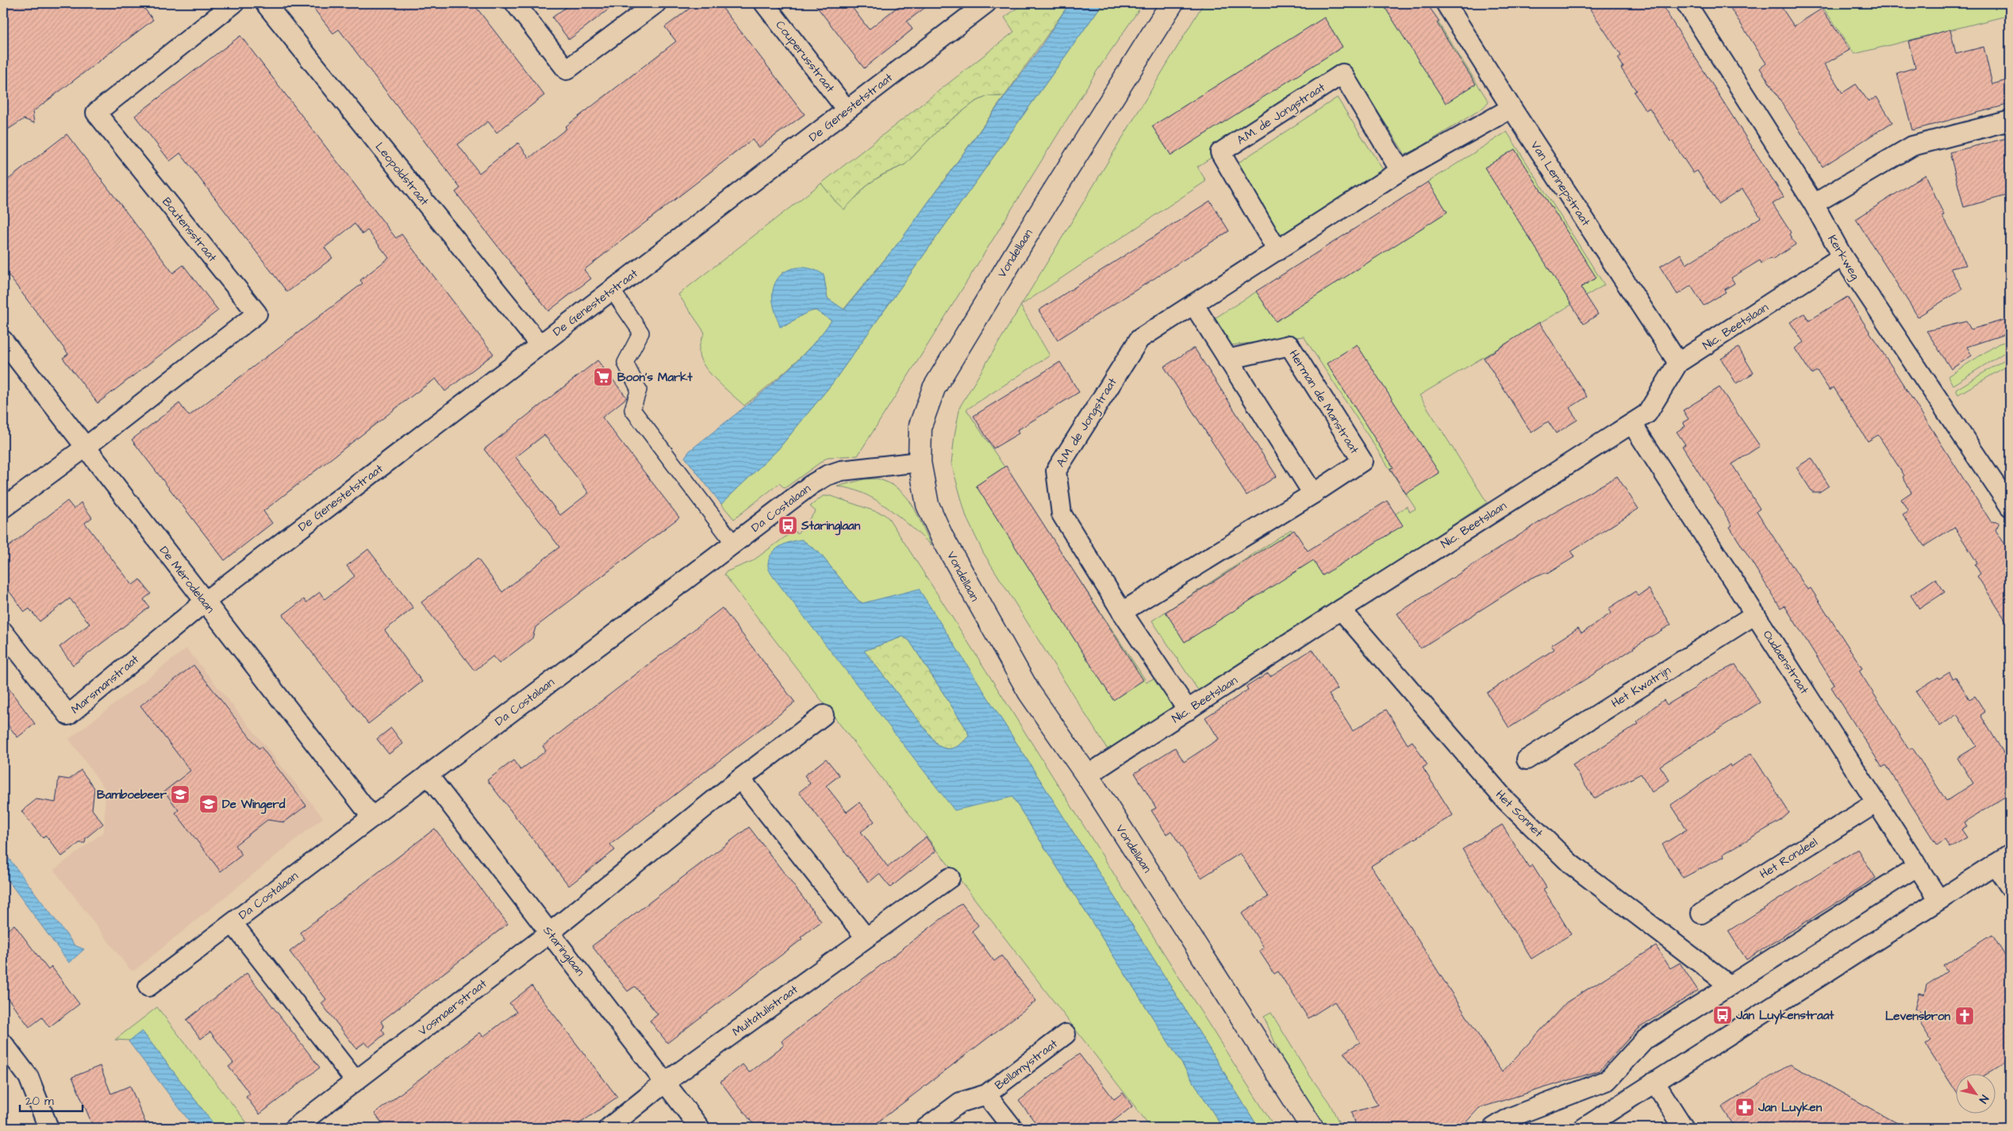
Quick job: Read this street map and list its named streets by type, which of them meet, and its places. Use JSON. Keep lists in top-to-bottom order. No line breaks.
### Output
{"streets":{"street":["Couperusstraat","De Genestetstraat","A.M. de Jongstraat","Leopoldstraat","Van Lennepstraat","Boutensstraat","Vondellaan","Kerkweg","Nic. Beetslaan","Herman de Manstraat","Da Costalaan","De Mérodelaan","Oudaenstraat","Marsmanstraat","Het Kwatrijn","Het Sonnet","Het Rondeel","Staringlaan","Vosmaerstraat","Multatulistraat","Bellamystraat"]},"crossings":[["Couperusstraat","De Genestetstraat"],["De Genestetstraat","Leopoldstraat"],["De Genestetstraat","De Mérodelaan"],["De Genestetstraat","Marsmanstraat"],["A.M. de Jongstraat","Van Lennepstraat"],["A.M. de Jongstraat","Nic. Beetslaan"],["A.M. de Jongstraat","Herman de Manstraat"],["Van Lennepstraat","Nic. Beetslaan"],["Boutensstraat","De Mérodelaan"],["Vondellaan","Nic. Beetslaan"],["Vondellaan","Da Costalaan"],["Kerkweg","Nic. Beetslaan"],["Nic. Beetslaan","Oudaenstraat"],["Nic. Beetslaan","Het Sonnet"],["Da Costalaan","De Mérodelaan"],["Da Costalaan","Staringlaan"],["De Mérodelaan","Marsmanstraat"],["Oudaenstraat","Het Kwatrijn"],["Oudaenstraat","Het Rondeel"],["Staringlaan","Vosmaerstraat"],["Staringlaan","Multatulistraat"]],"places":{"supermarket":["Boon's Markt"],"bus stop":["Staringlaan","Jan Luykenstraat"],"school or university":["Bamboebeer","De Wingerd"],"church":["Levensbron"],"pharmacy":["Jan Luyken"]},"scale_bar":"20 m","north":"bottom right"}
